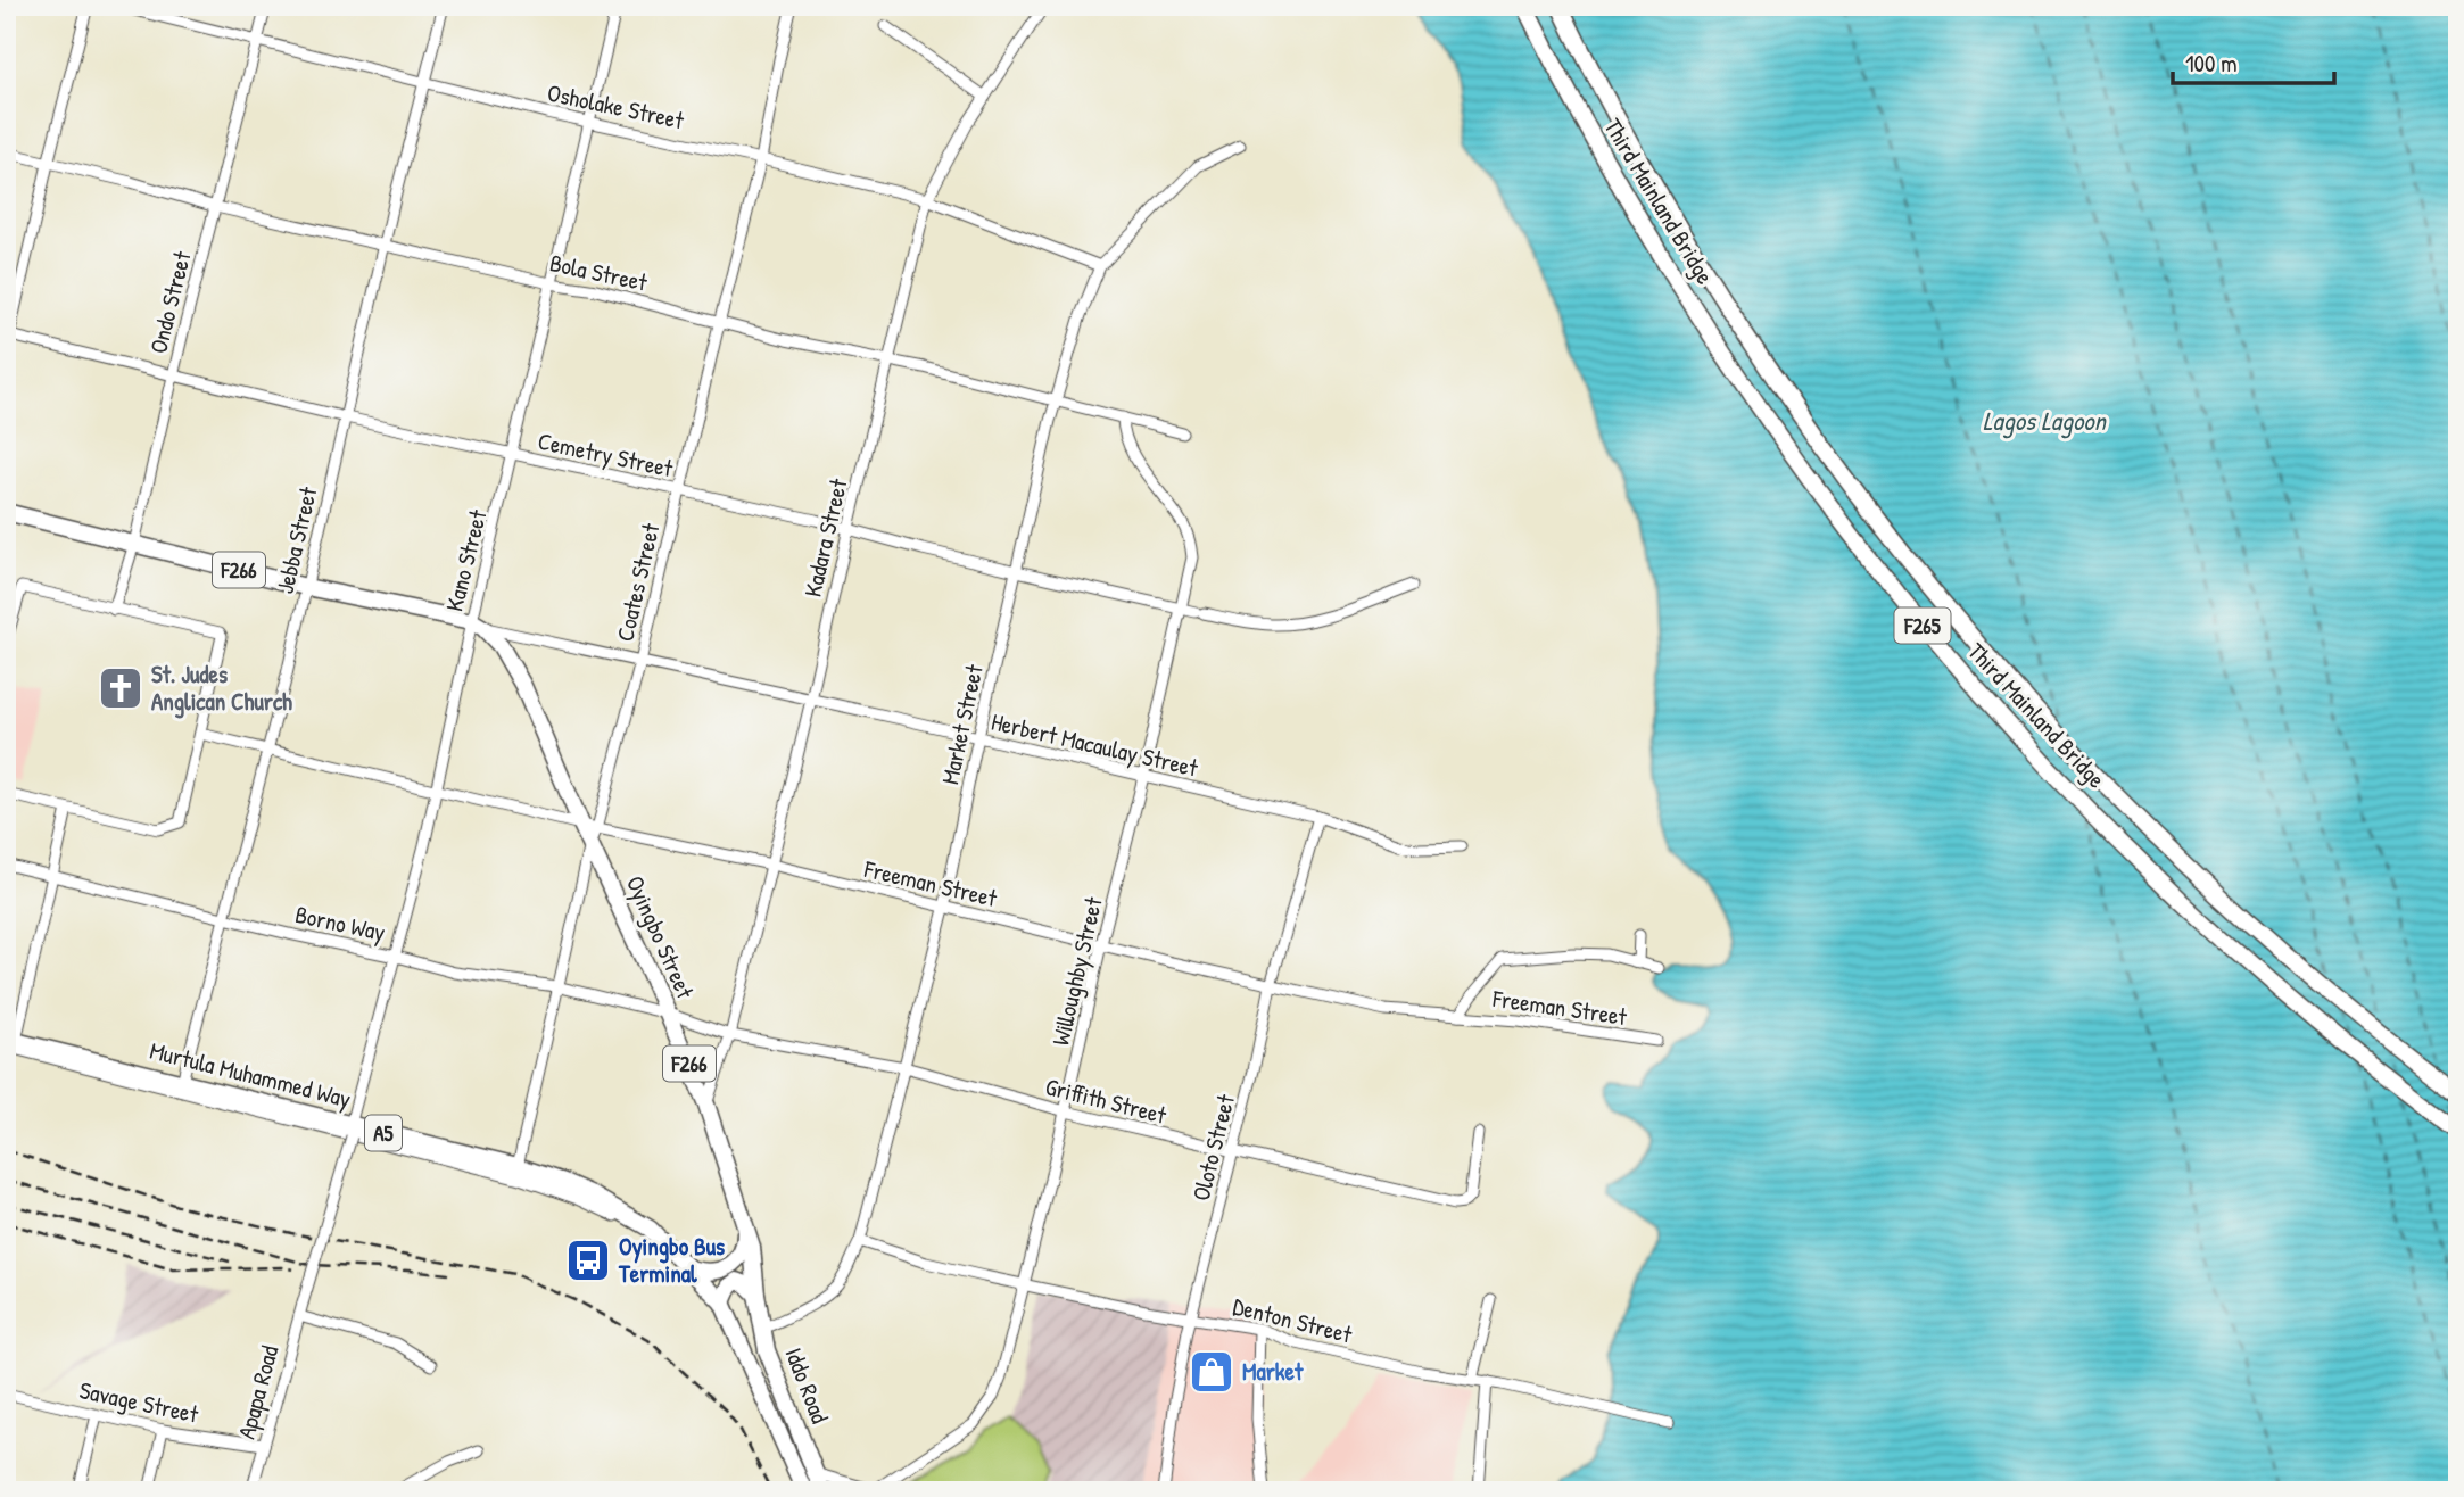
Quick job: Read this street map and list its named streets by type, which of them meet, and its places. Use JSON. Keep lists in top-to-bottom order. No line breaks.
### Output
{"streets":{"highway":["Third Mainland Bridge","F266","F265","Oyingbo Street","Murtula Muhammed Way","A5","Iddo Road"],"street":["Osholake Street","Bola Street","Ondo Street","Cemetry Street","Kadara Street","Jebba Street","Kano Street","Coates Street","Market Street","Herbert Macaulay Street","Freeman Street","Borno Way","Willoughby Street","Griffith Street","Oloto Street","Denton Street","Apapa Road","Savage Street"]},"crossings":[["Osholake Street","Ondo Street"],["Osholake Street","Kadara Street"],["Osholake Street","Jebba Street"],["Osholake Street","Kano Street"],["Osholake Street","Coates Street"],["Osholake Street","Market Street"],["Bola Street","Ondo Street"],["Bola Street","Kadara Street"],["Bola Street","Jebba Street"],["Bola Street","Kano Street"],["Bola Street","Coates Street"],["Bola Street","Market Street"],["Bola Street","Willoughby Street"],["Ondo Street","Cemetry Street"],["Ondo Street","F266"],["Cemetry Street","Kadara Street"],["Cemetry Street","Jebba Street"],["Cemetry Street","Kano Street"],["Cemetry Street","Coates Street"],["Cemetry Street","Market Street"],["Cemetry Street","Willoughby Street"],["Kadara Street","Herbert Macaulay Street"],["Kadara Street","Freeman Street"],["Kadara Street","Oyingbo Street"],["Kadara Street","Griffith Street"],["Jebba Street","F266"],["Jebba Street","Freeman Street"],["Jebba Street","Borno Way"],["Jebba Street","Murtula Muhammed Way"],["Kano Street","F266"],["Kano Street","Herbert Macaulay Street"],["Kano Street","Freeman Street"],["Kano Street","Borno Way"],["Kano Street","Oyingbo Street"],["Kano Street","Murtula Muhammed Way"],["Kano Street","Apapa Road"],["F266","Herbert Macaulay Street"],["F266","Oyingbo Street"],["F266","Murtula Muhammed Way"],["Coates Street","Herbert Macaulay Street"],["Coates Street","Freeman Street"],["Coates Street","Borno Way"],["Coates Street","Oyingbo Street"],["Coates Street","Murtula Muhammed Way"],["Market Street","Herbert Macaulay Street"],["Market Street","Freeman Street"],["Market Street","Griffith Street"],["Market Street","Denton Street"],["Market Street","Iddo Road"],["Herbert Macaulay Street","Oyingbo Street"],["Herbert Macaulay Street","Willoughby Street"],["Herbert Macaulay Street","Oloto Street"],["Freeman Street","Oyingbo Street"],["Freeman Street","Willoughby Street"],["Freeman Street","Oloto Street"],["Borno Way","Oyingbo Street"],["Borno Way","Griffith Street"],["Oyingbo Street","Griffith Street"],["Oyingbo Street","Iddo Road"],["Willoughby Street","Griffith Street"],["Willoughby Street","Denton Street"],["Murtula Muhammed Way","Iddo Road"],["Griffith Street","Oloto Street"],["Oloto Street","Denton Street"],["Apapa Road","Savage Street"]],"water":["Lagos Lagoon"],"places":{"church":["St. Judes Anglican Church"],"bus stop":["Oyingbo Bus Terminal"],"shop":["Market"]},"scale_bar":"100 m"}
